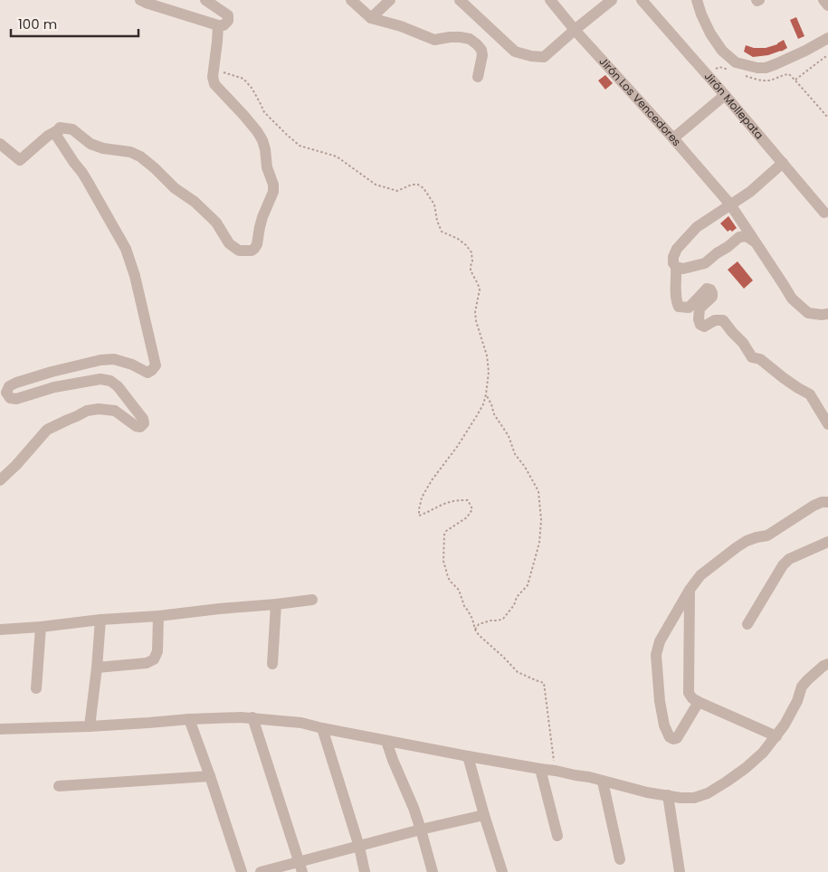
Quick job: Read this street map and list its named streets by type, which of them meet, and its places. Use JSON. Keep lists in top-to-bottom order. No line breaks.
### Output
{"streets":{"street":["Jirón Los Vencedores","Jirón Mollepata"]},"scale_bar":"100 m"}
